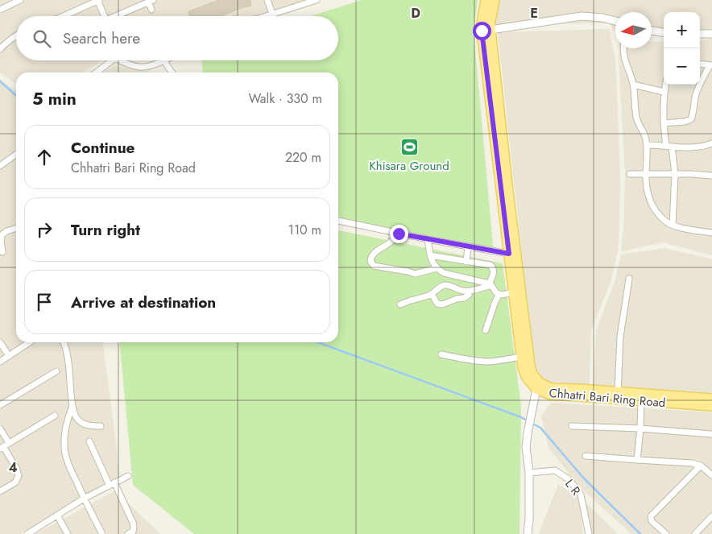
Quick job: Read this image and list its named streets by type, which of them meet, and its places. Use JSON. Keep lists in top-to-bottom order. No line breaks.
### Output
{"streets":{"main road":["Chhatri Bari Ring Road"],"street":["L R"]},"places":{"sports":["Khisara Ground"]},"north":"left","page":{"map_buttons":["+","−"],"search":"Search here","heading":["5 min","Walk · 330 m"],"list":[["Continue","Chhatri Bari Ring Road","220 m"],["Turn right","110 m"],"Arrive at destination"]},"grid":{"columns":["D","E"],"rows":["4"]}}
